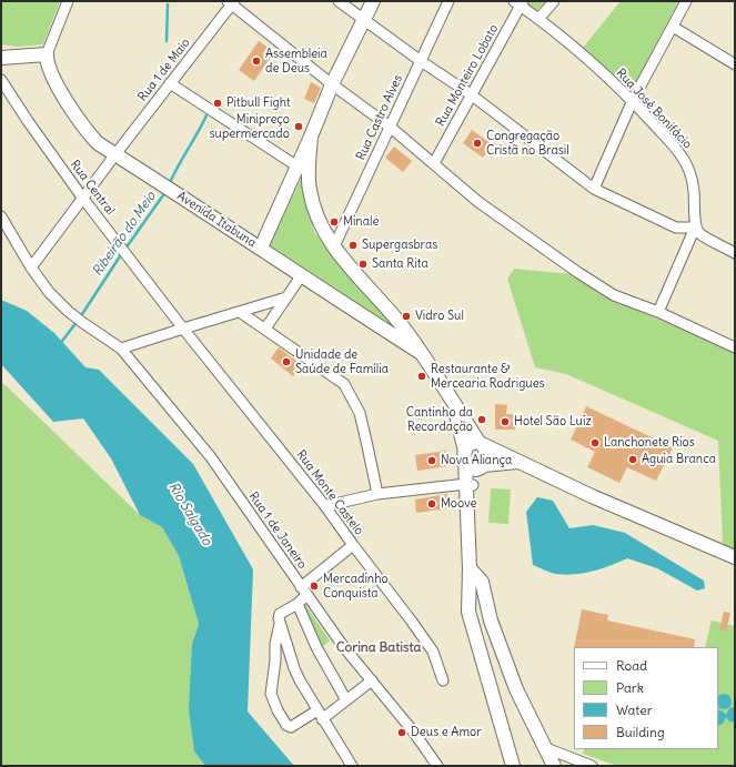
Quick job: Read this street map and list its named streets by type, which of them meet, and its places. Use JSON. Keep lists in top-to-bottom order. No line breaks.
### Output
{"streets":{"main road":["Avenida Itabuna"],"street":["Rua 1 de Maio","Rua Monteiro Lobato","Rua José Bonifácio","Rua Castro Alves","Rua Central","Rua Monte Castelo","Rua 1 de Janeiro"]},"crossings":[["Rua 1 de Maio","Rua Central"],["Rua 1 de Maio","Avenida Itabuna"],["Rua 1 de Maio","Rua 1 de Janeiro"],["Rua Monteiro Lobato","Rua José Bonifácio"],["Rua Central","Rua Monte Castelo"]],"districts":["Corina Batista"],"water":["Ribeirão do Meio","Rio Salgado"],"places":["Assembleia de Deus","Pitbull Fight","Minipreço supermercado","Congregação Cristã no Brasil","Minale","Supergasbras","Santa Rita","Vidro Sul","Unidade de Saúde de Família","Restaurante & Mercearia Rodrigues","Cantinho da Recordação","Hotel São Luiz","Lanchonete Rios","Aguia Branca","Nova Aliança","Moove","Mercadinho Conquista","Deus e Amor"],"legend":["Road","Park","Water","Building"]}
